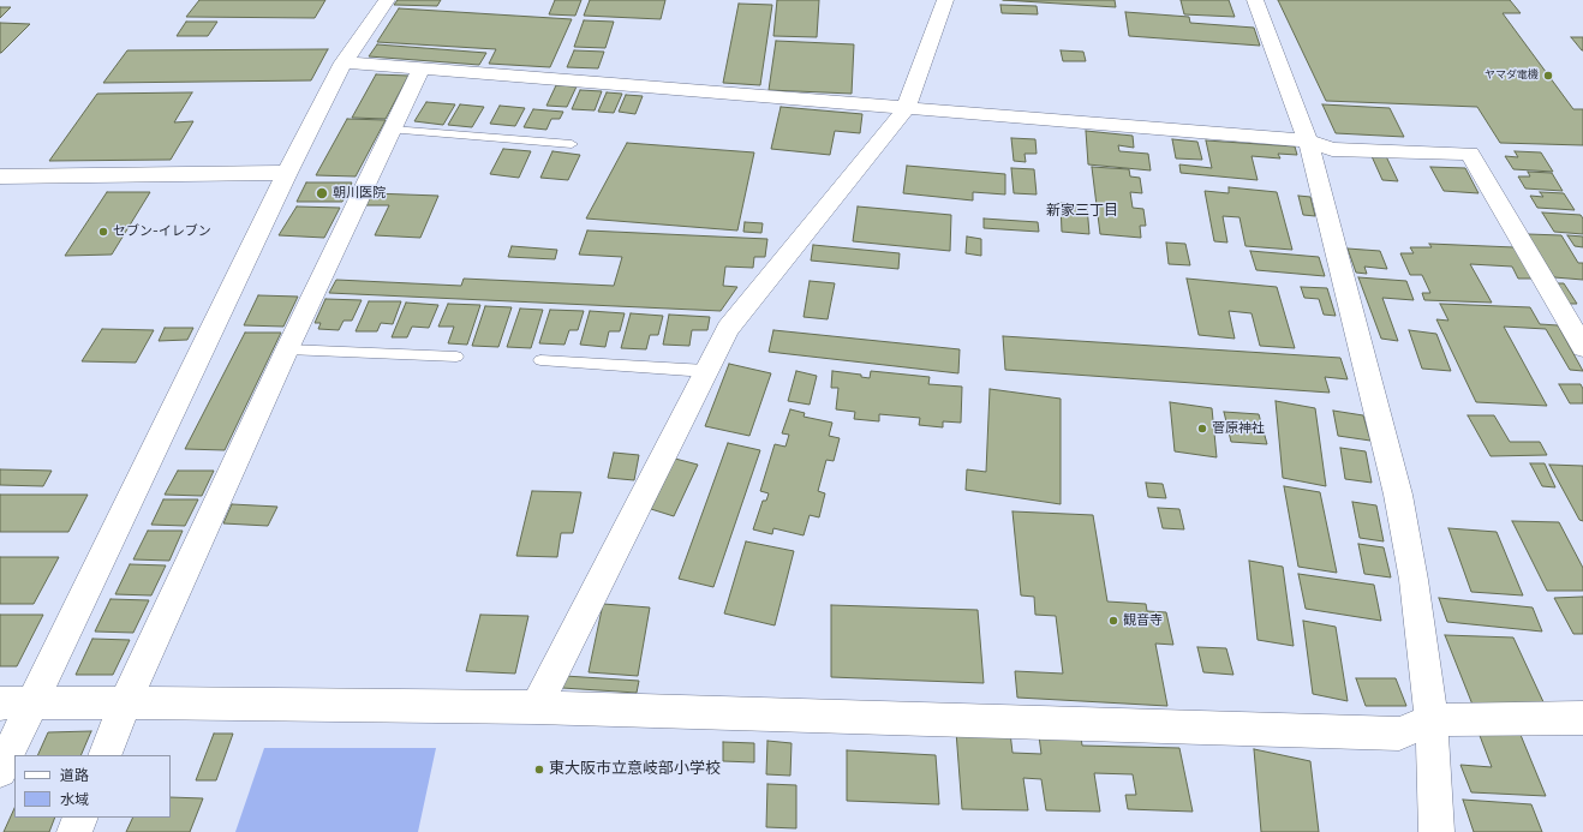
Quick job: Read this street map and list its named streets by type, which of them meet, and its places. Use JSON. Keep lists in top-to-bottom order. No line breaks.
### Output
{"districts":["新家三丁目"],"places":["ヤマダ電機","朝川医院","セブン-イレブン","菅原神社","観音寺","東大阪市立意岐部小学校"],"legend":["道路","水域"]}
